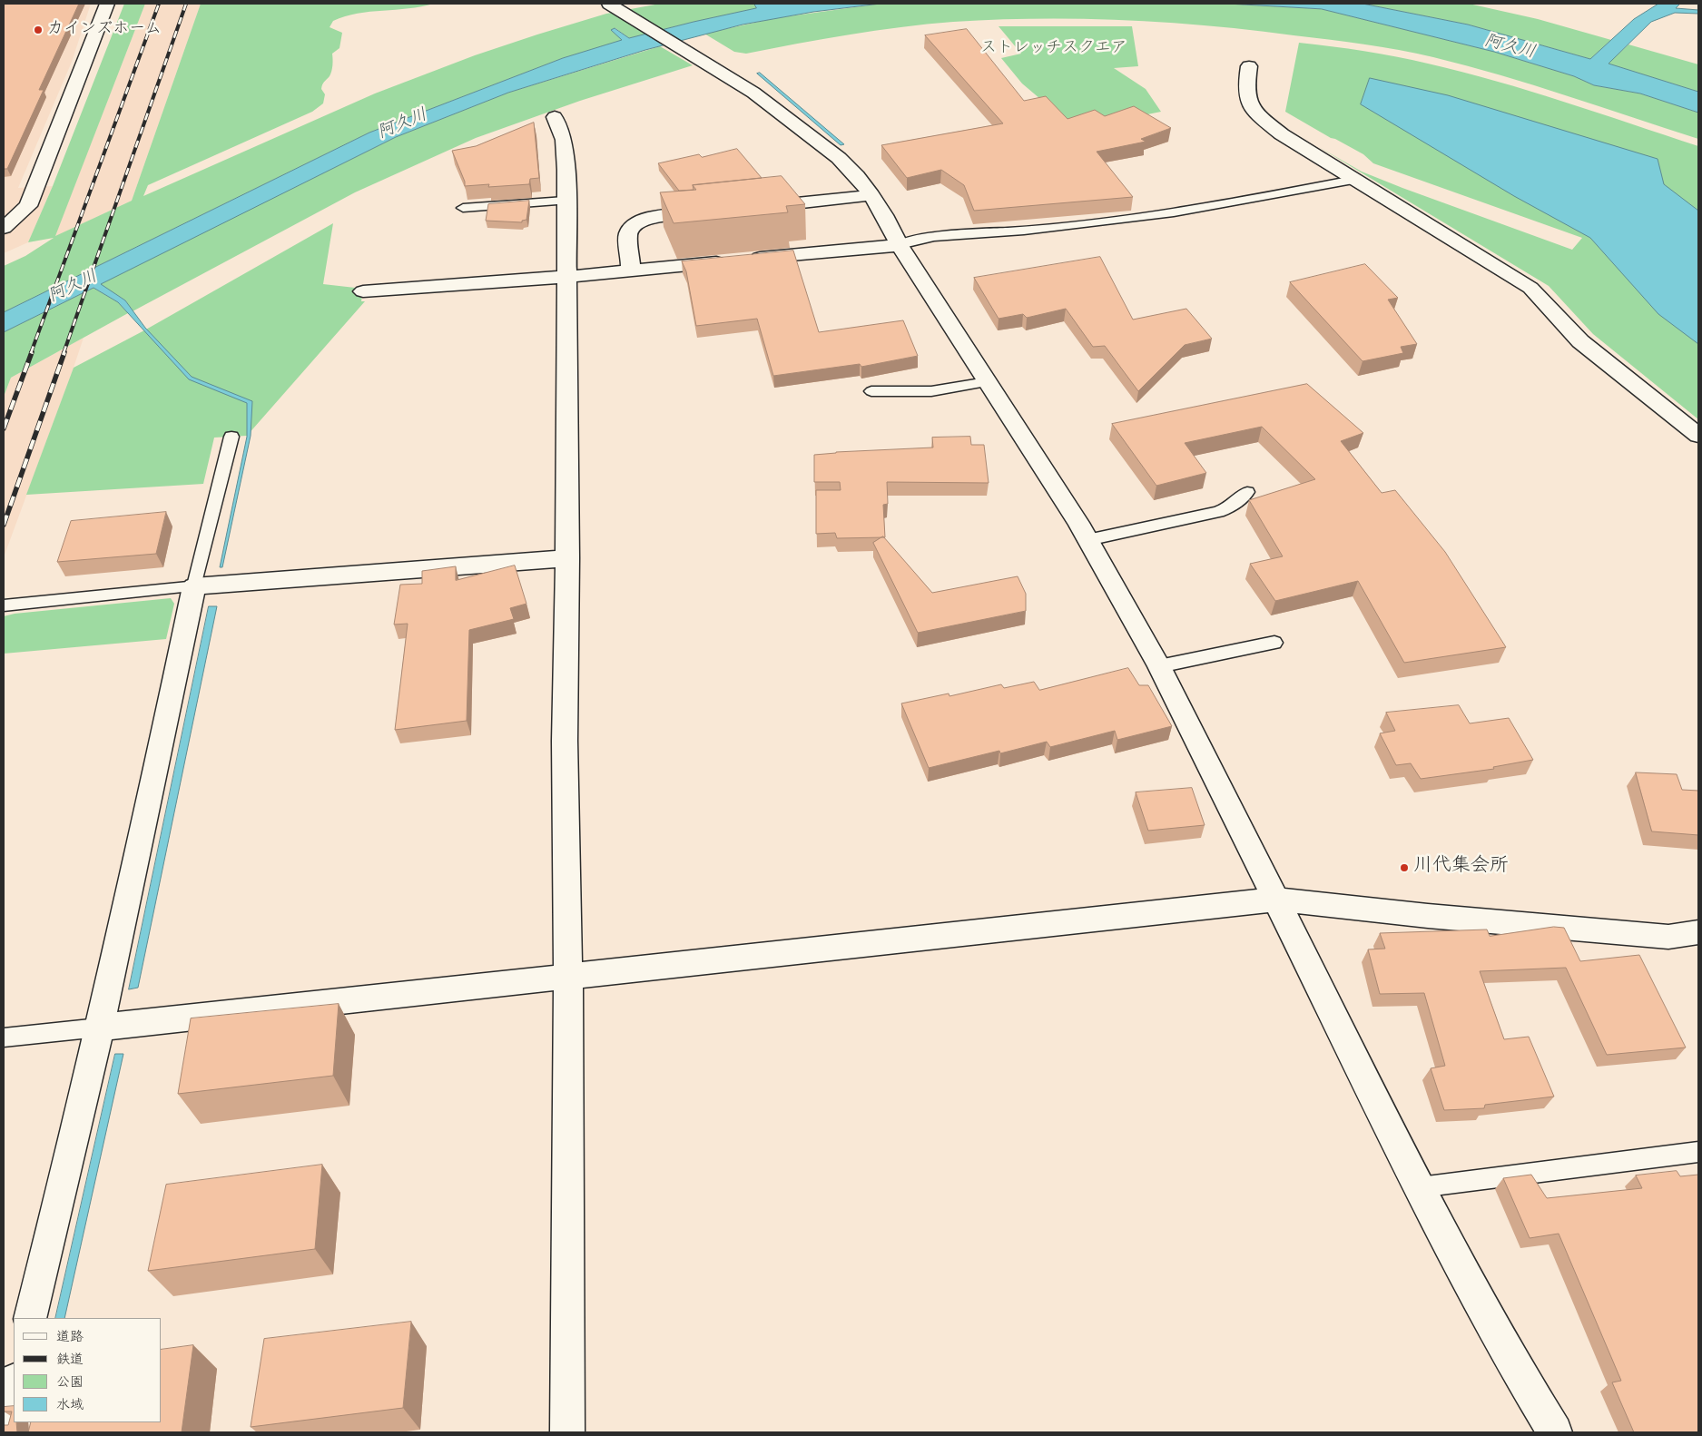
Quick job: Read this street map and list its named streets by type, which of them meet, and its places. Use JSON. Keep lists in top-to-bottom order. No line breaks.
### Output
{"water":["阿久川"],"parks":["ストレッチスクエア"],"places":["カインズホーム","川代集会所"],"legend":["道路","鉄道","公園","水域"]}
